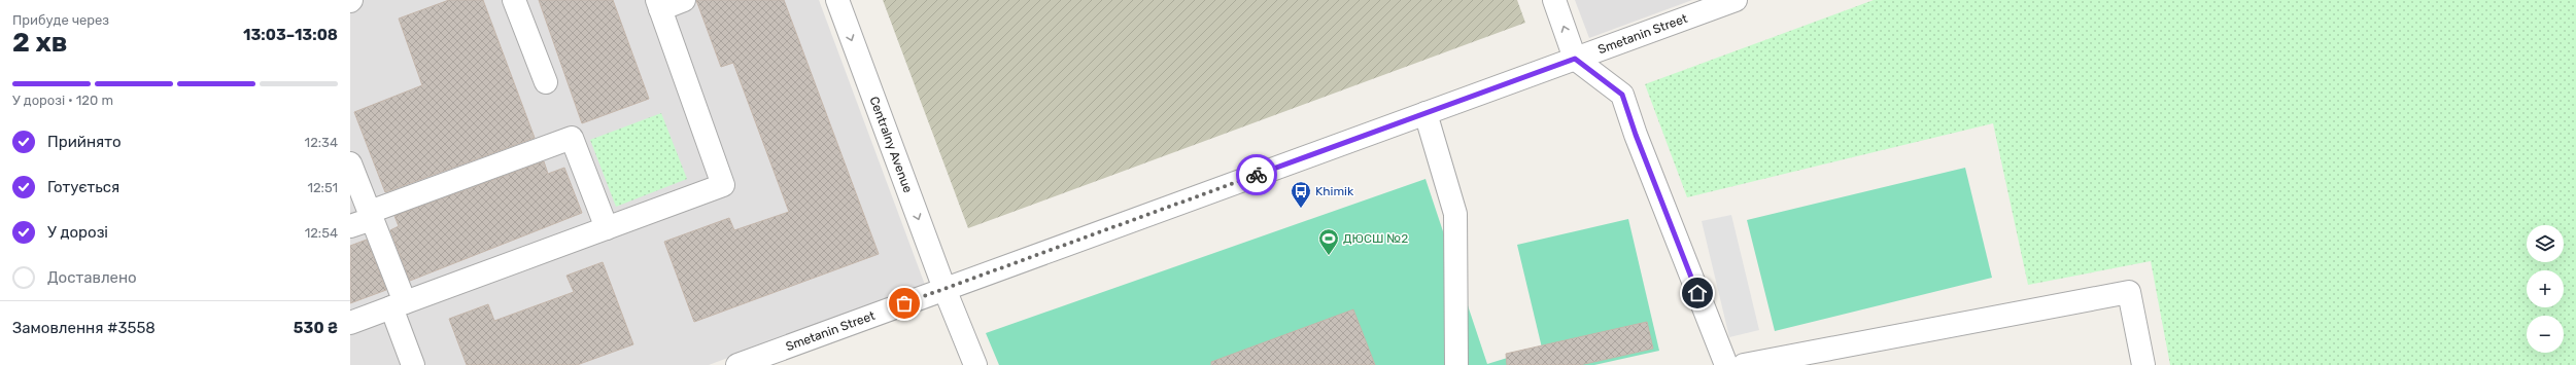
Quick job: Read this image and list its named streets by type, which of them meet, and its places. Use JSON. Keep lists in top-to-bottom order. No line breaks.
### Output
{"streets":{"street":["Smetanin Street","Centralny Avenue"]},"crossings":[["Smetanin Street","Centralny Avenue"]],"one_way":["Centralny Avenue"],"places":{"bus stop":["Khimik"],"sports":["ДЮСШ №2"]},"page":{"heading":["2 хв","Прибуде через","13:03–13:08"],"panel":["Замовлення #3558","530 ₴"],"bar":"У дорозі · 120 m","list":[["Прийнято","12:34"],["Готується","12:51"],["У дорозі","12:54"],"Доставлено"],"map_buttons":["+","−"]}}
